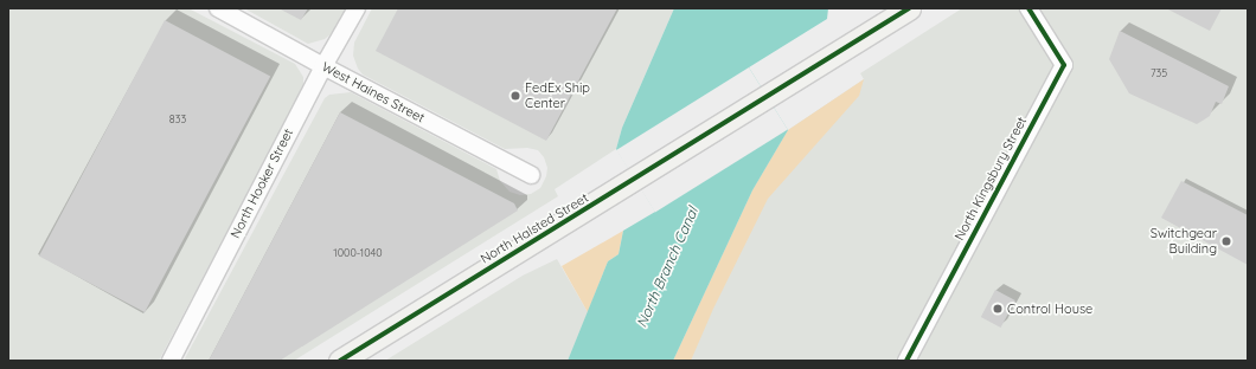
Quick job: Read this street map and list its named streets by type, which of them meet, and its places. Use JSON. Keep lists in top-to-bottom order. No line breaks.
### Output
{"streets":{"main road":["North Halsted Street"],"street":["West Haines Street","North Kingsbury Street","North Hooker Street"]},"crossings":[["West Haines Street","North Hooker Street"]],"water":["North Branch Canal"],"places":["FedEx Ship Center","Switchgear Building","Control House"],"house_numbers":["735","833","1000-1040"]}
